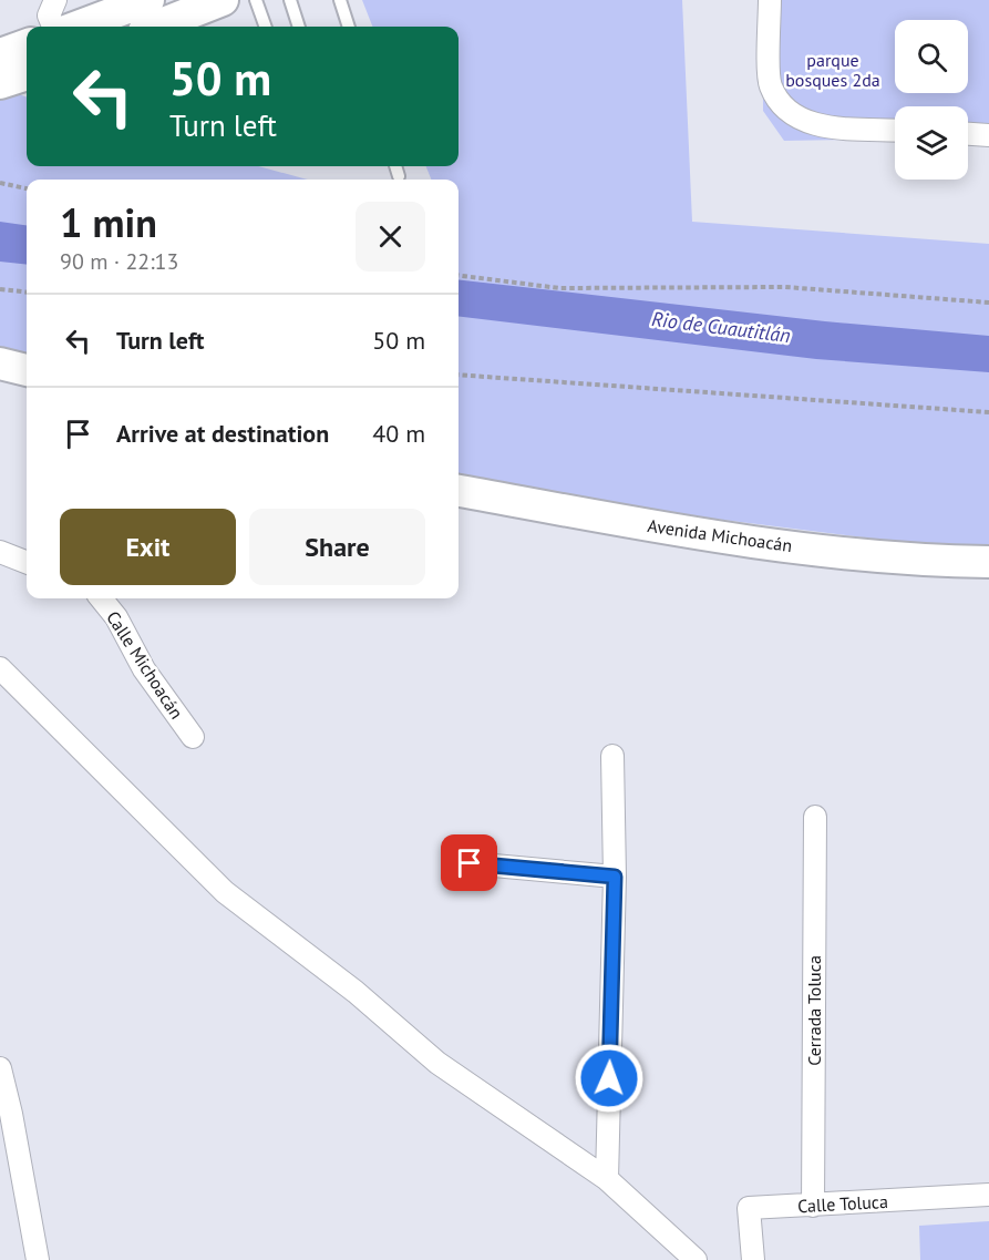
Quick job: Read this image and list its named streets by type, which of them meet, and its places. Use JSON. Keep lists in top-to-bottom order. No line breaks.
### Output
{"streets":{"street":["Avenida Michoacán","Calle Michoacán","Cerrada Toluca","Calle Toluca"]},"crossings":[["Cerrada Toluca","Calle Toluca"]],"water":["Rio de Cuautitlán"],"parks":["parque bosques 2da"],"page":{"turn":["50 m","Turn left"],"heading":["1 min","90 m · 22:13"],"list":[{"name":"Turn left","value":"50 m"},{"name":"Arrive at destination","value":"40 m"}],"buttons":["Exit","Share"]}}
